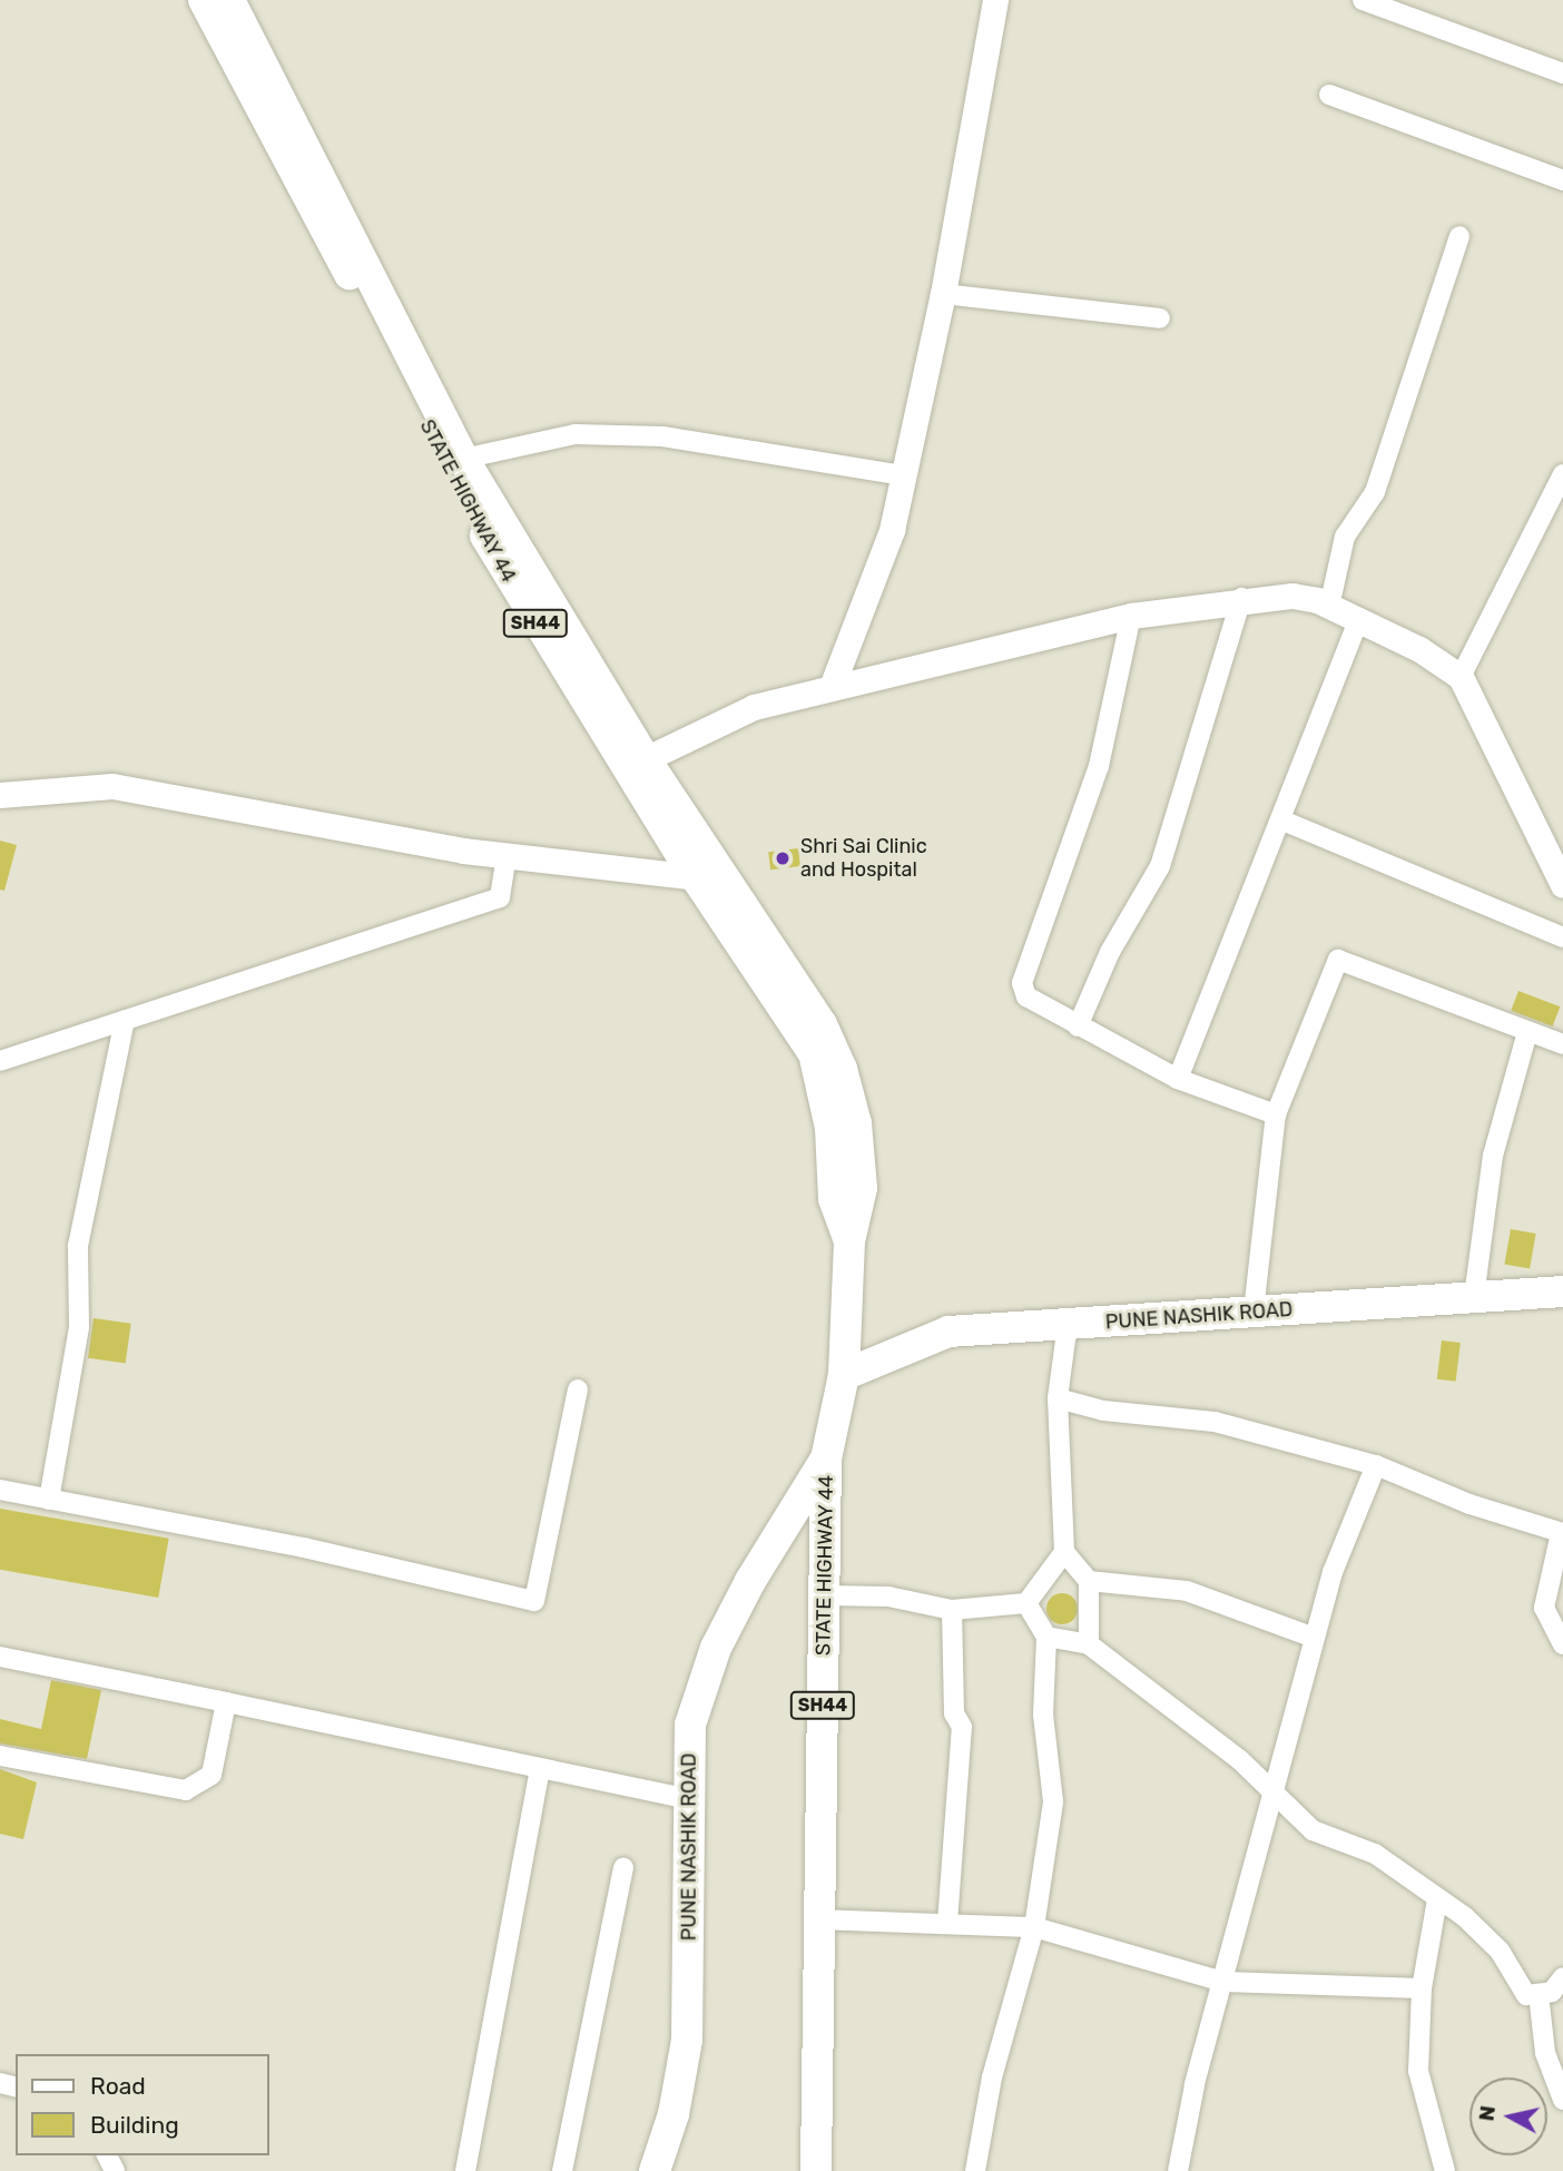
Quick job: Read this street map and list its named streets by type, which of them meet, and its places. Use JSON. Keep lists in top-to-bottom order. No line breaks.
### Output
{"streets":{"main road":["STATE HIGHWAY 44","SH44","PUNE NASHIK ROAD"]},"crossings":[["STATE HIGHWAY 44","PUNE NASHIK ROAD"]],"places":["Shri Sai Clinic and Hospital"],"legend":["Road","Building"],"north":"left"}
